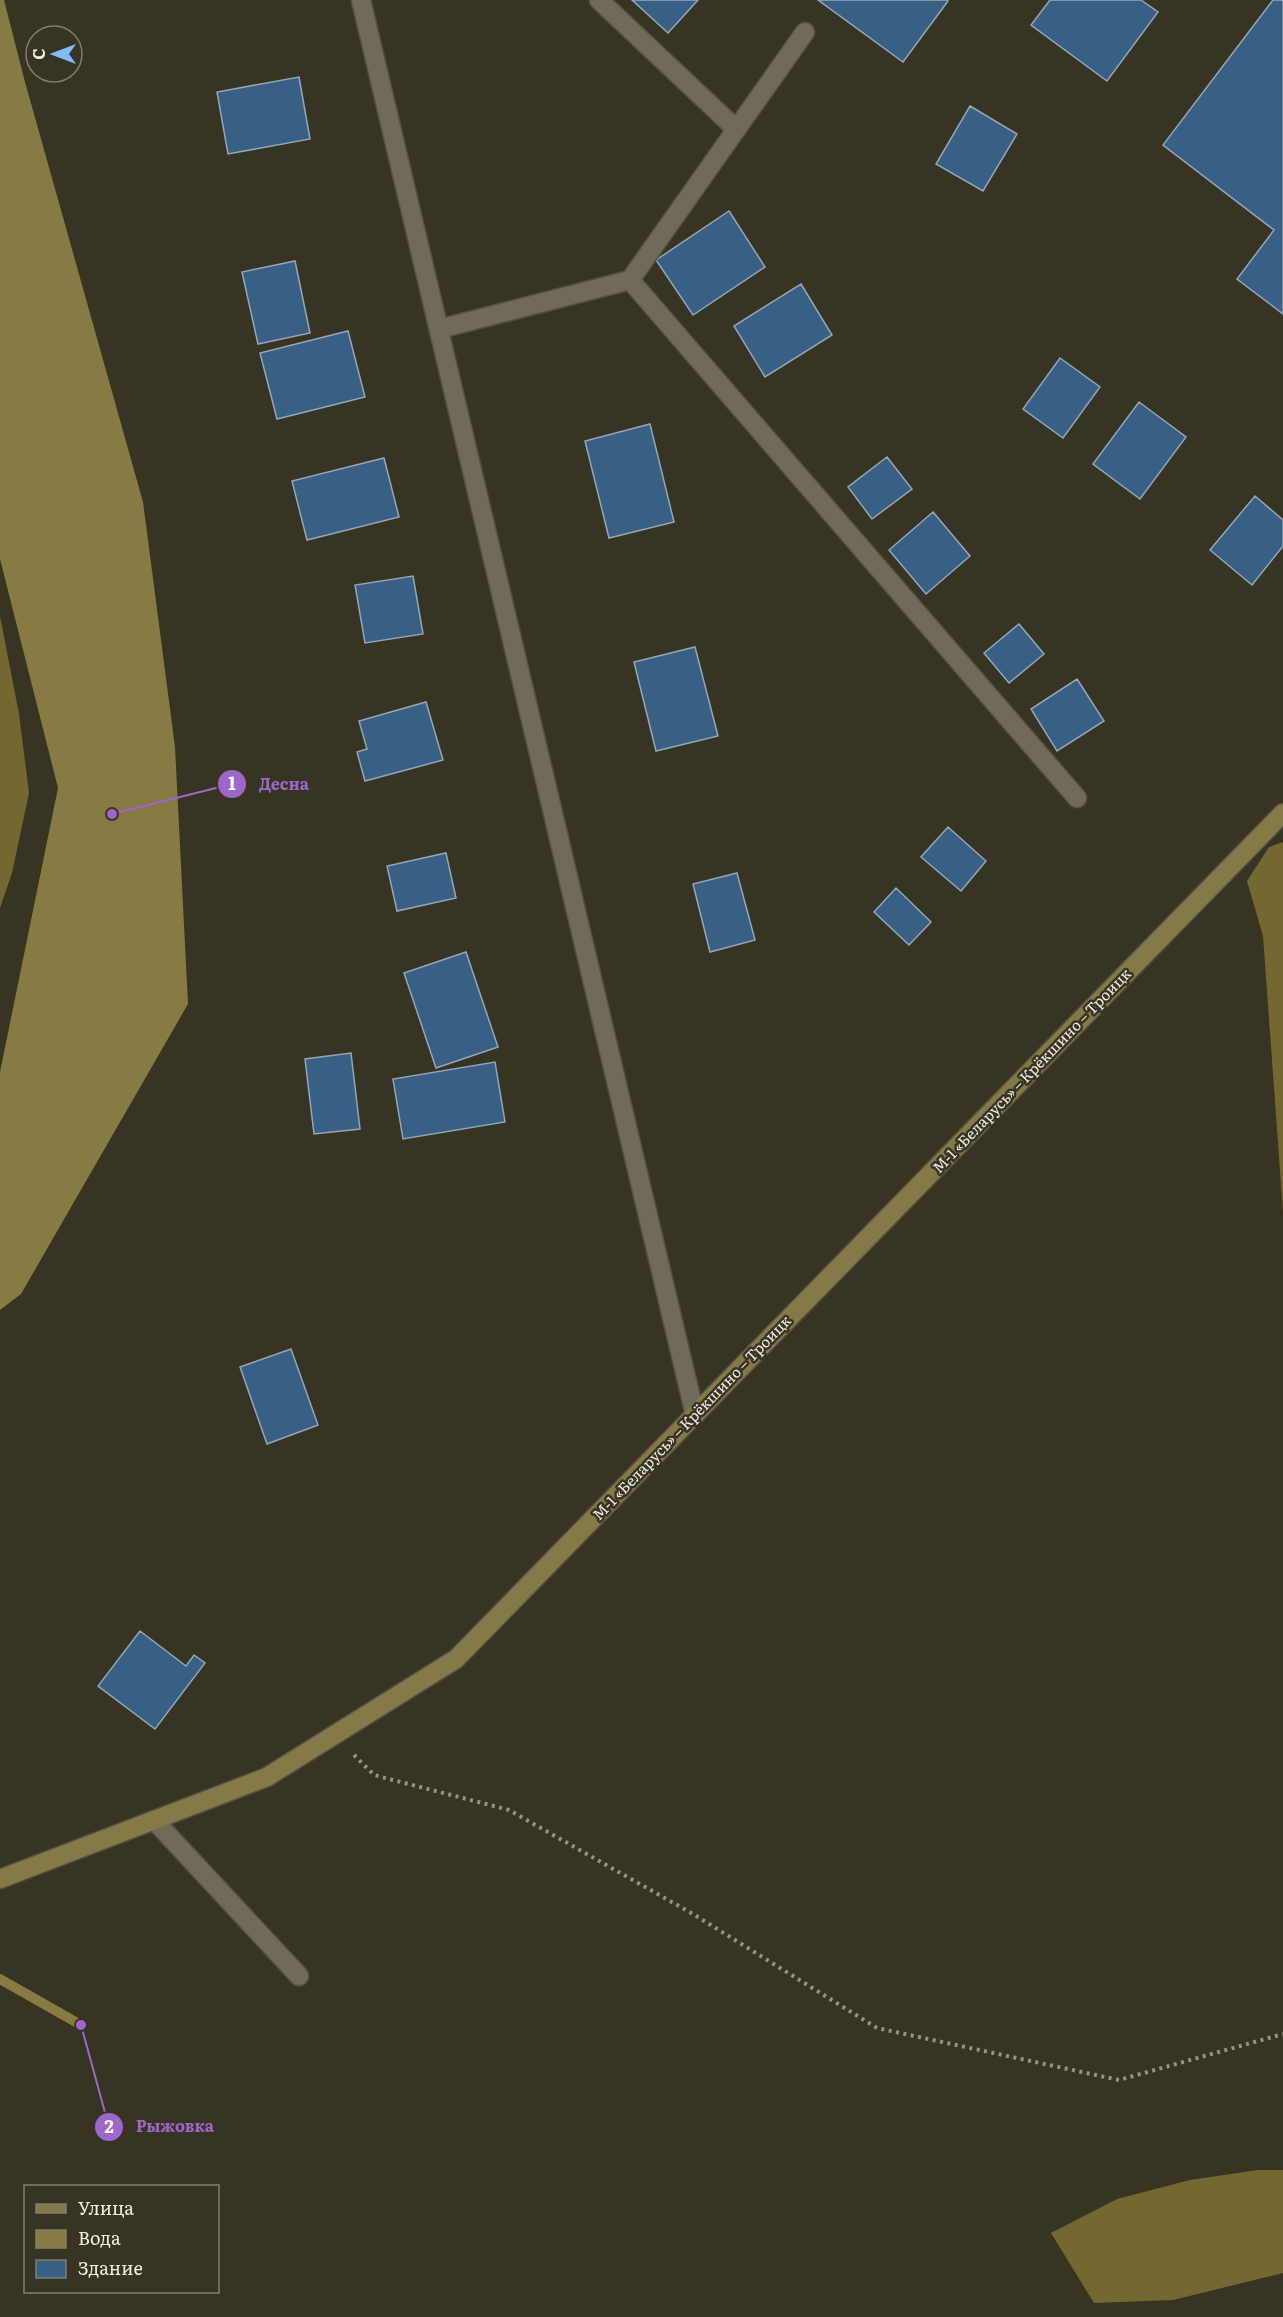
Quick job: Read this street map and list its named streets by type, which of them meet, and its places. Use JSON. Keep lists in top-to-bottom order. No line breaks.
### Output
{"streets":{"main road":["М-1 «Беларусь» – Крёкшино – Троицк"]},"places":["Десна","Рыжовка"],"legend":["Улица","Вода","Здание"],"north":"left"}
